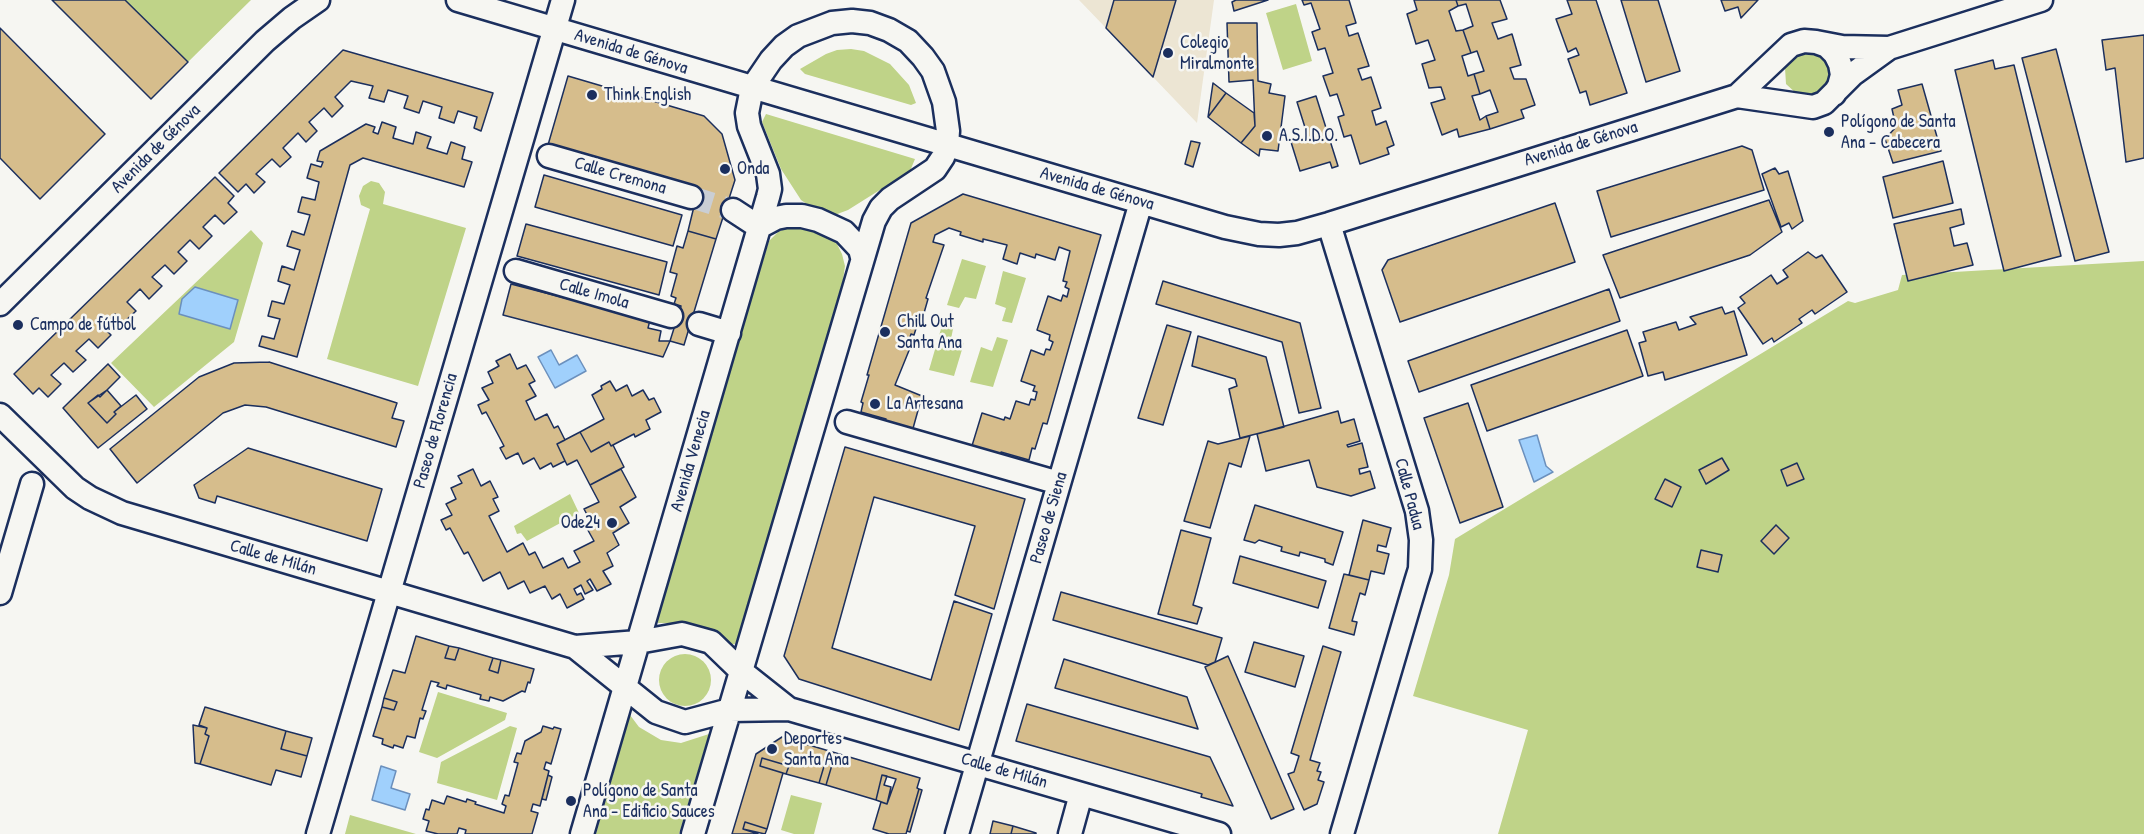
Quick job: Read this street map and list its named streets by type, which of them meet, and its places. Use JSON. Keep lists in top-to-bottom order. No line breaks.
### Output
{"streets":{"street":["Avenida de Génova","Calle Cremona","Calle Imola","Paseo de Florencia","Avenida Venecia","Calle Padua","Paseo de Siena","Calle de Milán"]},"crossings":[["Avenida de Génova","Paseo de Florencia"],["Avenida de Génova","Avenida Venecia"],["Avenida de Génova","Calle Padua"],["Avenida de Génova","Paseo de Siena"],["Paseo de Florencia","Calle de Milán"],["Avenida Venecia","Calle de Milán"],["Paseo de Siena","Calle de Milán"]],"places":["Colegio Miralmonte","Think English","Polígono de Santa Ana - Cabecera","A.S.I.D.O.","Onda","Campo de fútbol","Chill Out Santa Ana","La Artesana","Ode24","Deportes Santa Ana","Polígono de Santa Ana - Edificio Sauces"]}
